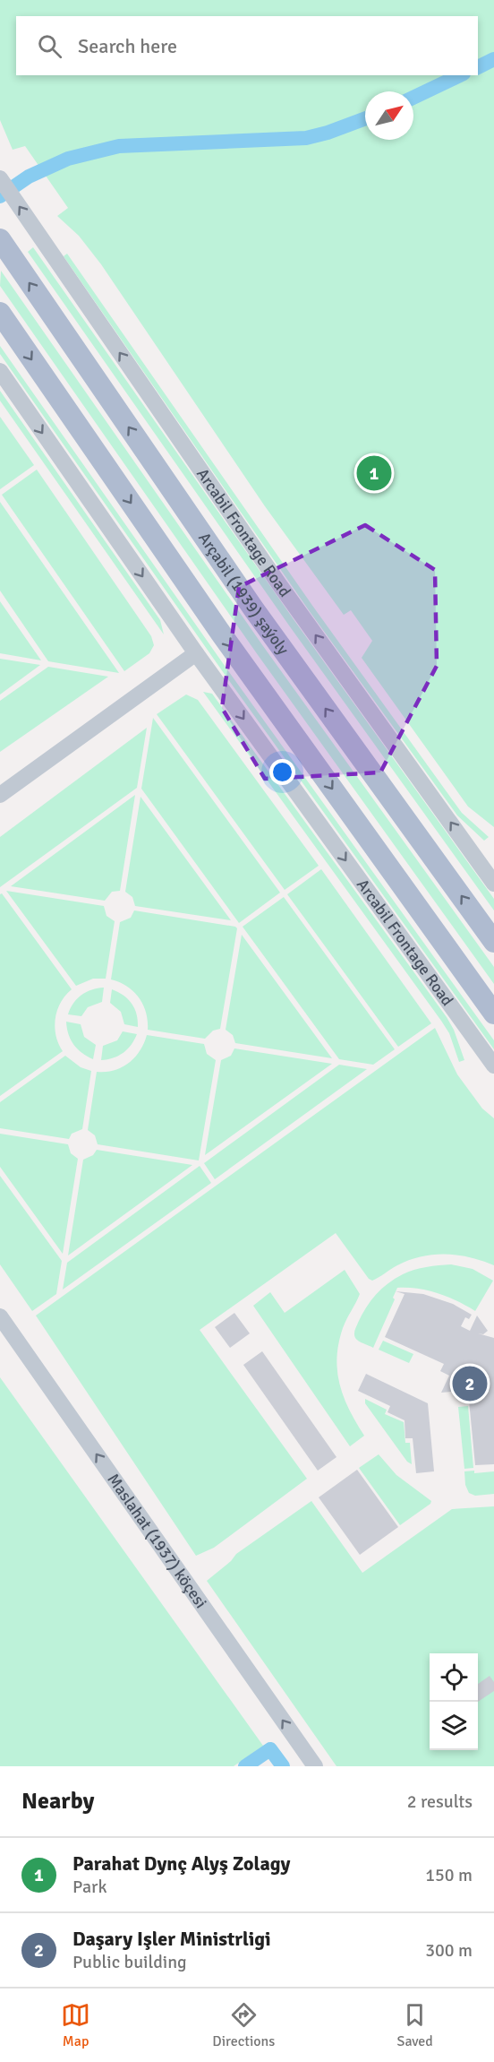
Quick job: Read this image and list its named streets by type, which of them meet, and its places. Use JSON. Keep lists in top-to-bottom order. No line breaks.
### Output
{"streets":{"main road":["Arçabil (1939) şaýoly"],"street":["Arcabil Frontage Road","Maslahat (1937) köçesi"]},"one_way":["Maslahat (1937) köçesi"],"north":"top right","page":{"search":"Search here","pins":["1","2"],"heading":["Nearby","2 results"],"list":[{"mark":"1","name":"Parahat Dynç Alyş Zolagy","note":"Park","value":"150 m"},{"mark":"2","name":"Daşary Işler Ministrligi","note":"Public building","value":"300 m"}],"nav":["Map","Directions","Saved"]}}
